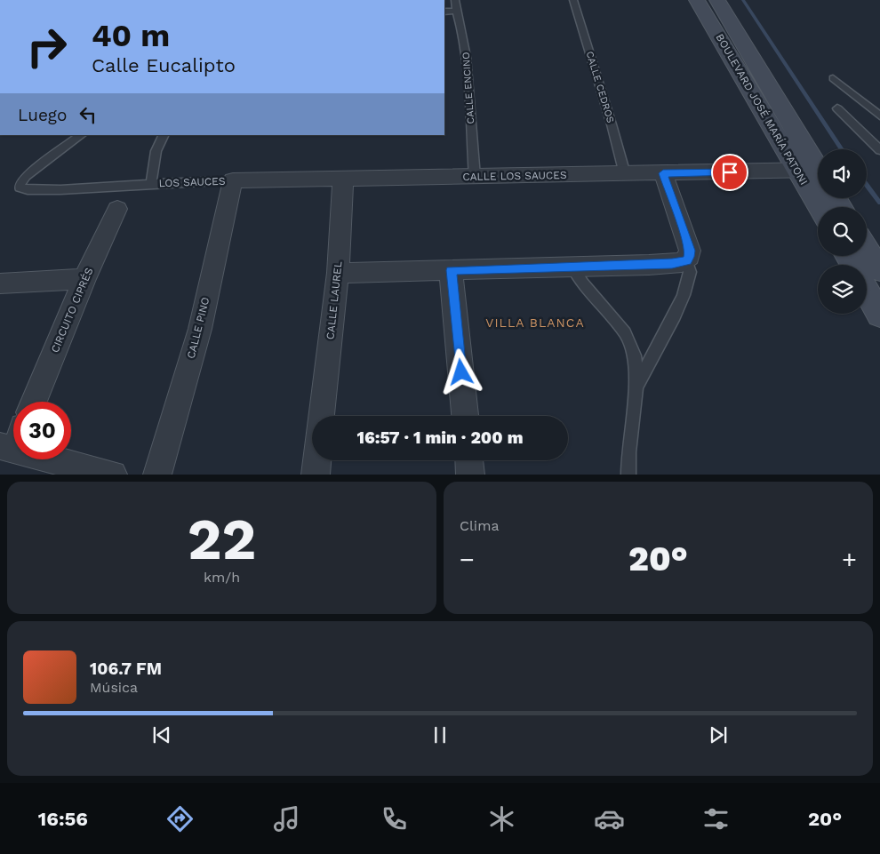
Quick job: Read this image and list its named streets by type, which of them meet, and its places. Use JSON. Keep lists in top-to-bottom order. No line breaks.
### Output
{"streets":{"main road":["BOULEVARD JOSÉ MARÍA PATONI"],"street":["CALLE LOS SAUCES","CALLE LAUREL","CIRCUITO CIPRÉS","CALLE PINO"],"lane":["CALLE CEDROS","CALLE ENCINO","LOS SAUCES"]},"crossings":[["CALLE CEDROS","CALLE LOS SAUCES"],["CALLE ENCINO","CALLE LOS SAUCES"],["BOULEVARD JOSÉ MARÍA PATONI","CALLE LOS SAUCES"],["CALLE LOS SAUCES","LOS SAUCES"],["CALLE LOS SAUCES","CALLE LAUREL"],["CALLE LOS SAUCES","CALLE PINO"],["LOS SAUCES","CALLE PINO"]],"districts":["VILLA BLANCA"],"page":{"turn":["40 m","Calle Eucalipto"],"then":"Luego","limit":"30","trip":"16:57 · 1 min · 200 m","tile":[["22","km/h"],"Clima"],"heat":["−","20°","+"],"song":["106.7 FM","Música"],"tabs":["16:56","20°"]}}
